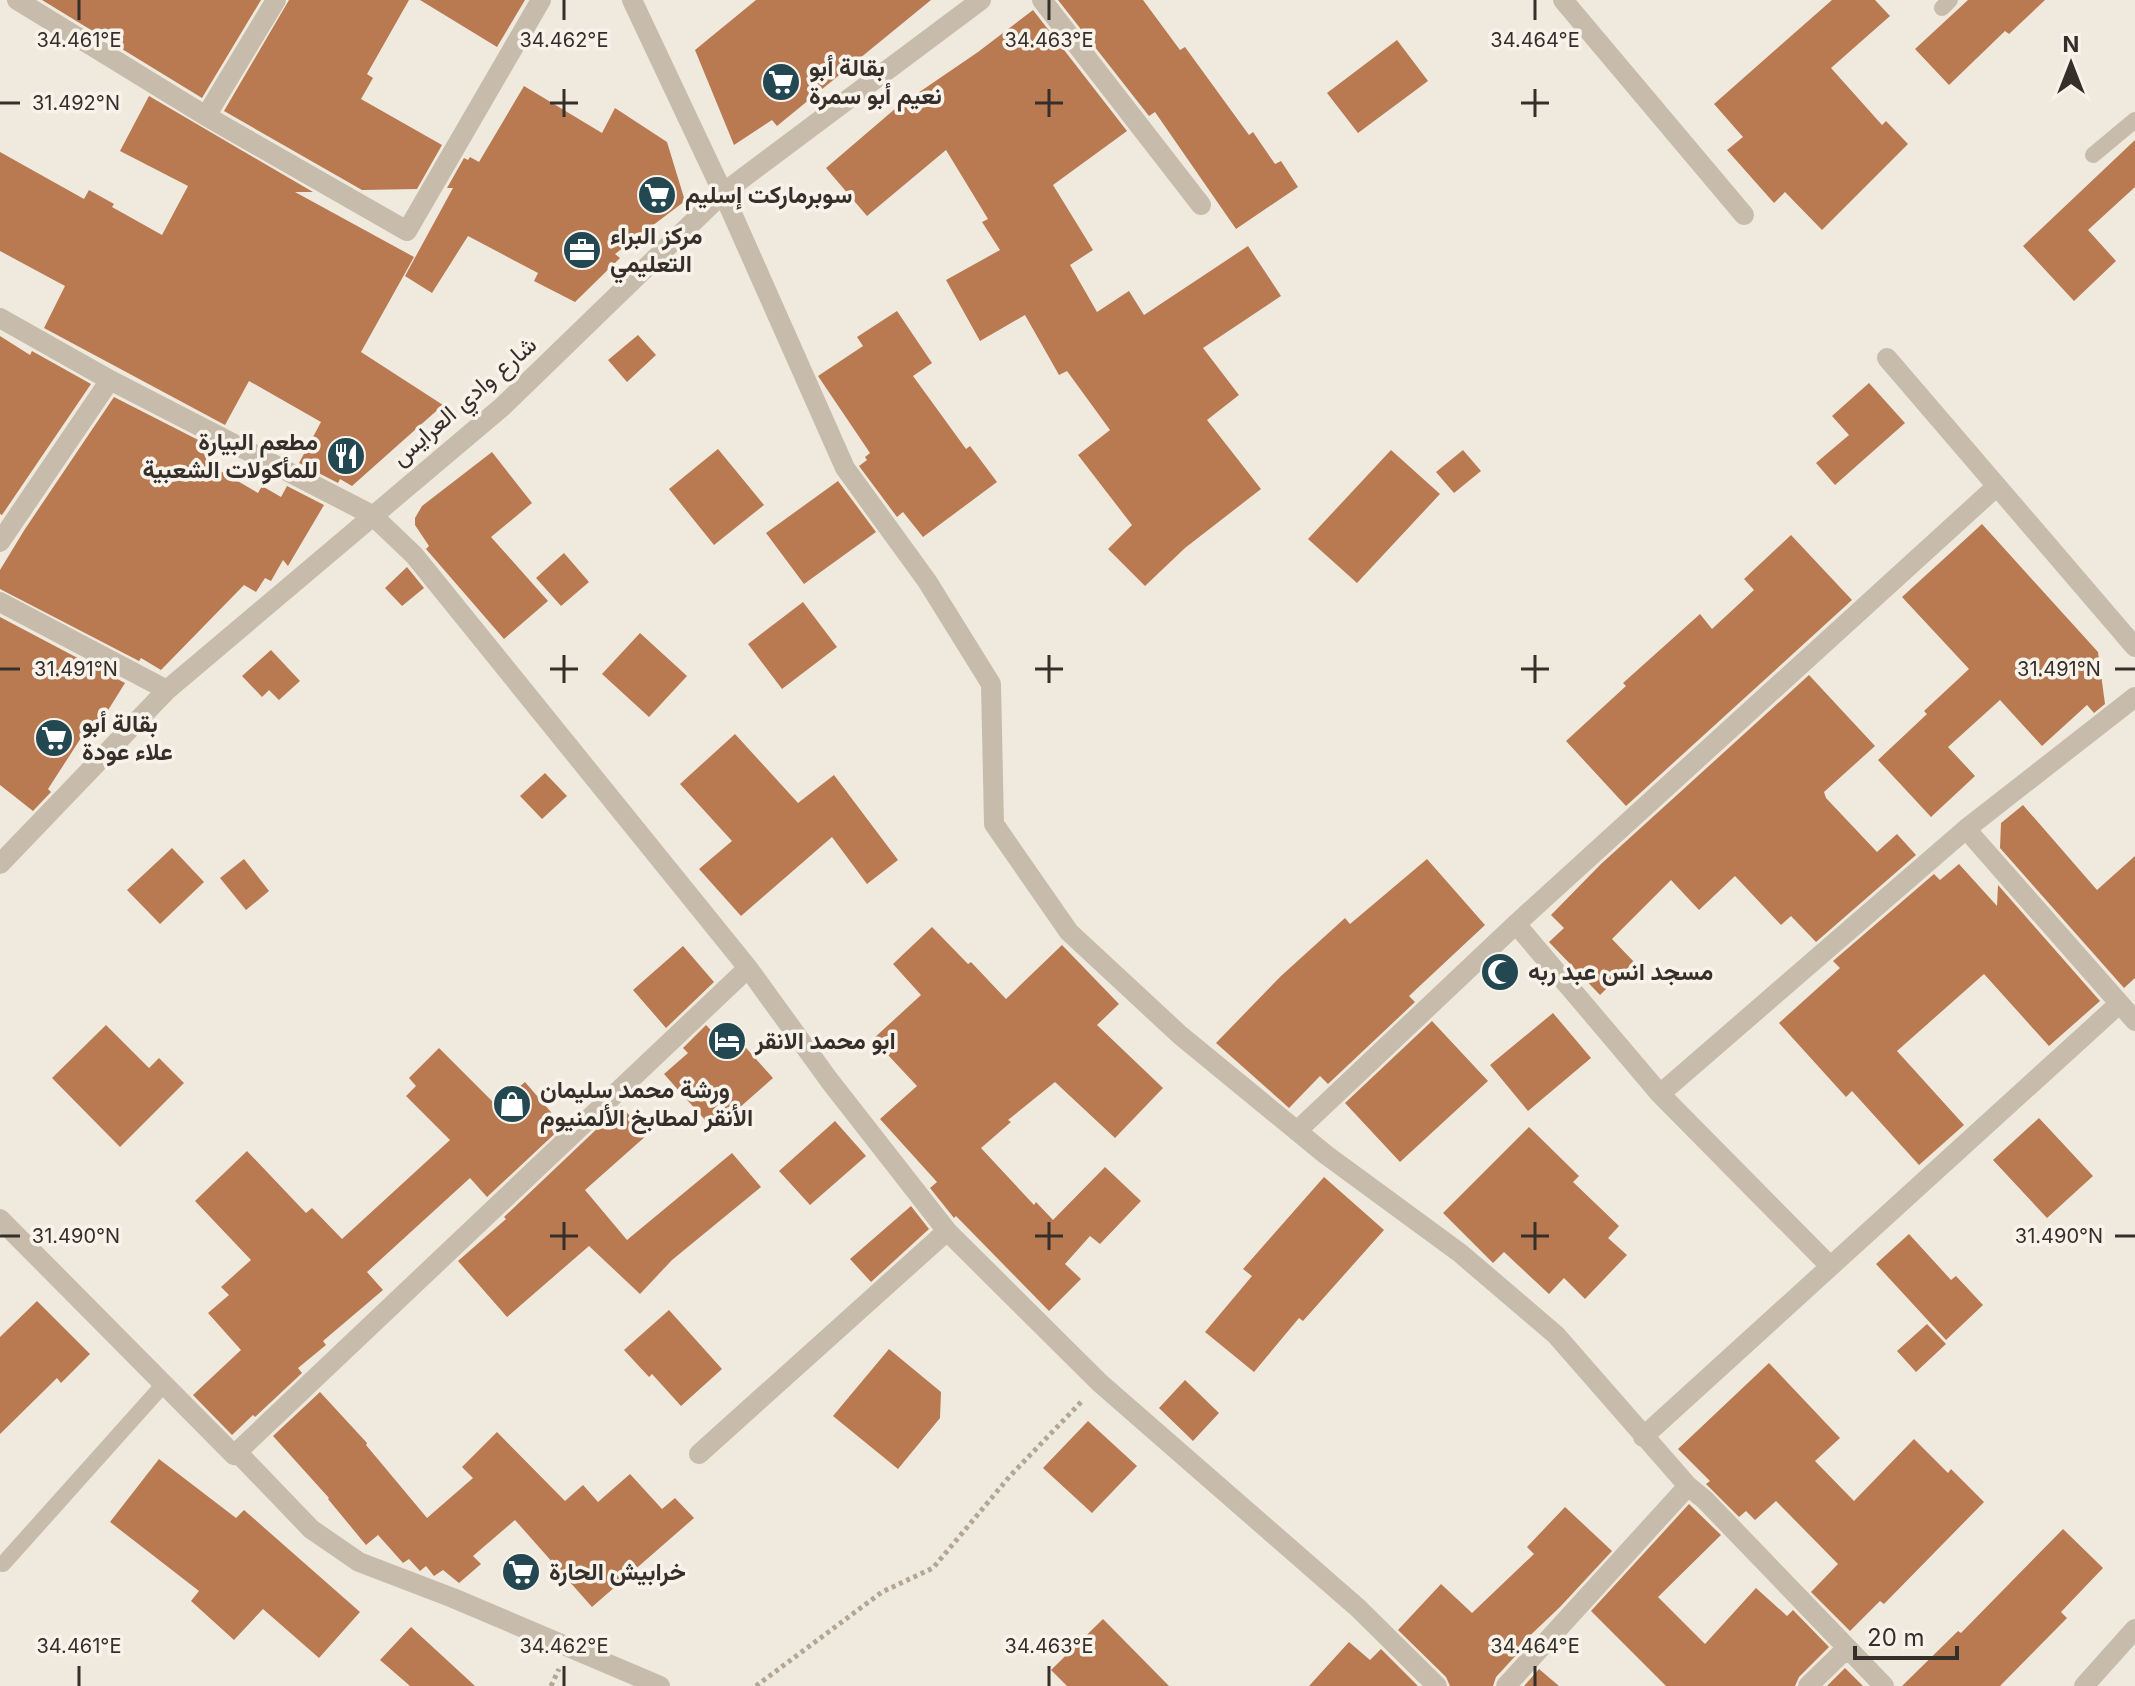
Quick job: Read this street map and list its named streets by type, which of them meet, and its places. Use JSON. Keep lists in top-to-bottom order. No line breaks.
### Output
{"streets":{"street":["شارع وادي العرايس"]},"places":{"supermarket":["بقالة أبو نعيم أبو سمرة","سوبرماركت إسليم","بقالة أبو علاء عودة","خرابيش الحارة"],"office":["مركز البراء التعليمي"],"restaurant":["مطعم البيارة للمأكولات الشعبية"],"mosque":["مسجد انس عبد ربه"],"hotel":["ابو محمد الانقر"],"shop":["ورشة محمد سليمان الأنقر لمطابخ الألمنيوم"]},"scale_bar":"20 m","north":"top","coordinates":["34.461°E","34.462°E","34.463°E","34.464°E","31.492°N","31.491°N","31.490°N"]}
